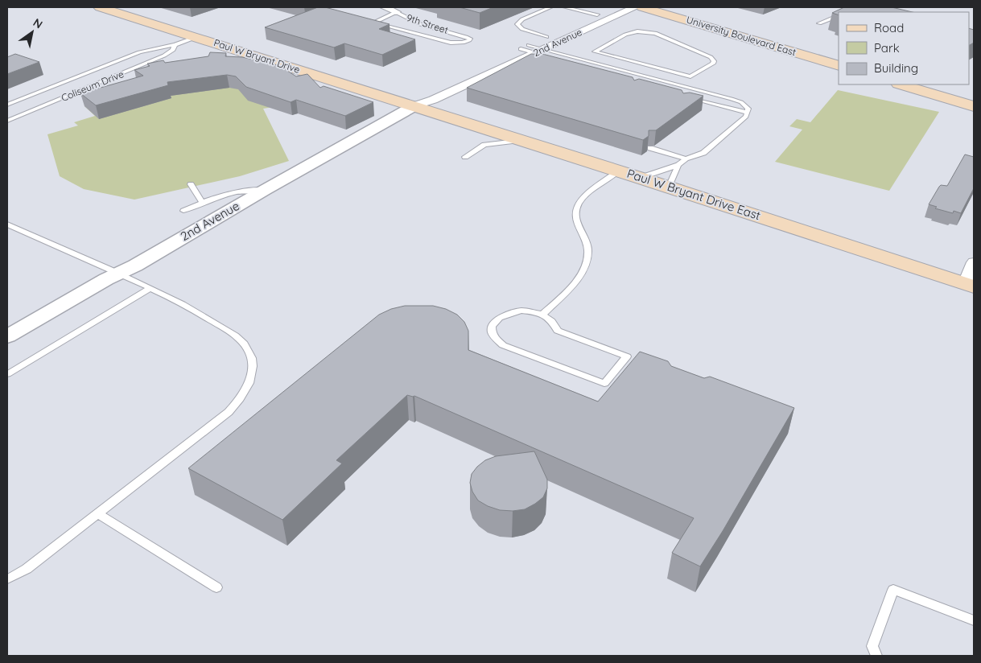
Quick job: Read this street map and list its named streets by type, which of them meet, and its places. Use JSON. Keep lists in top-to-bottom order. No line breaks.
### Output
{"streets":{"main road":["University Boulevard East","Paul W Bryant Drive","Paul W Bryant Drive East"],"street":["9th Street","2nd Avenue"],"lane":["Coliseum Drive"]},"crossings":[["2nd Avenue","Paul W Bryant Drive"],["2nd Avenue","Paul W Bryant Drive East"],["Paul W Bryant Drive","Coliseum Drive"],["Paul W Bryant Drive","Paul W Bryant Drive East"]],"legend":["Road","Park","Building"],"north":"top right"}
